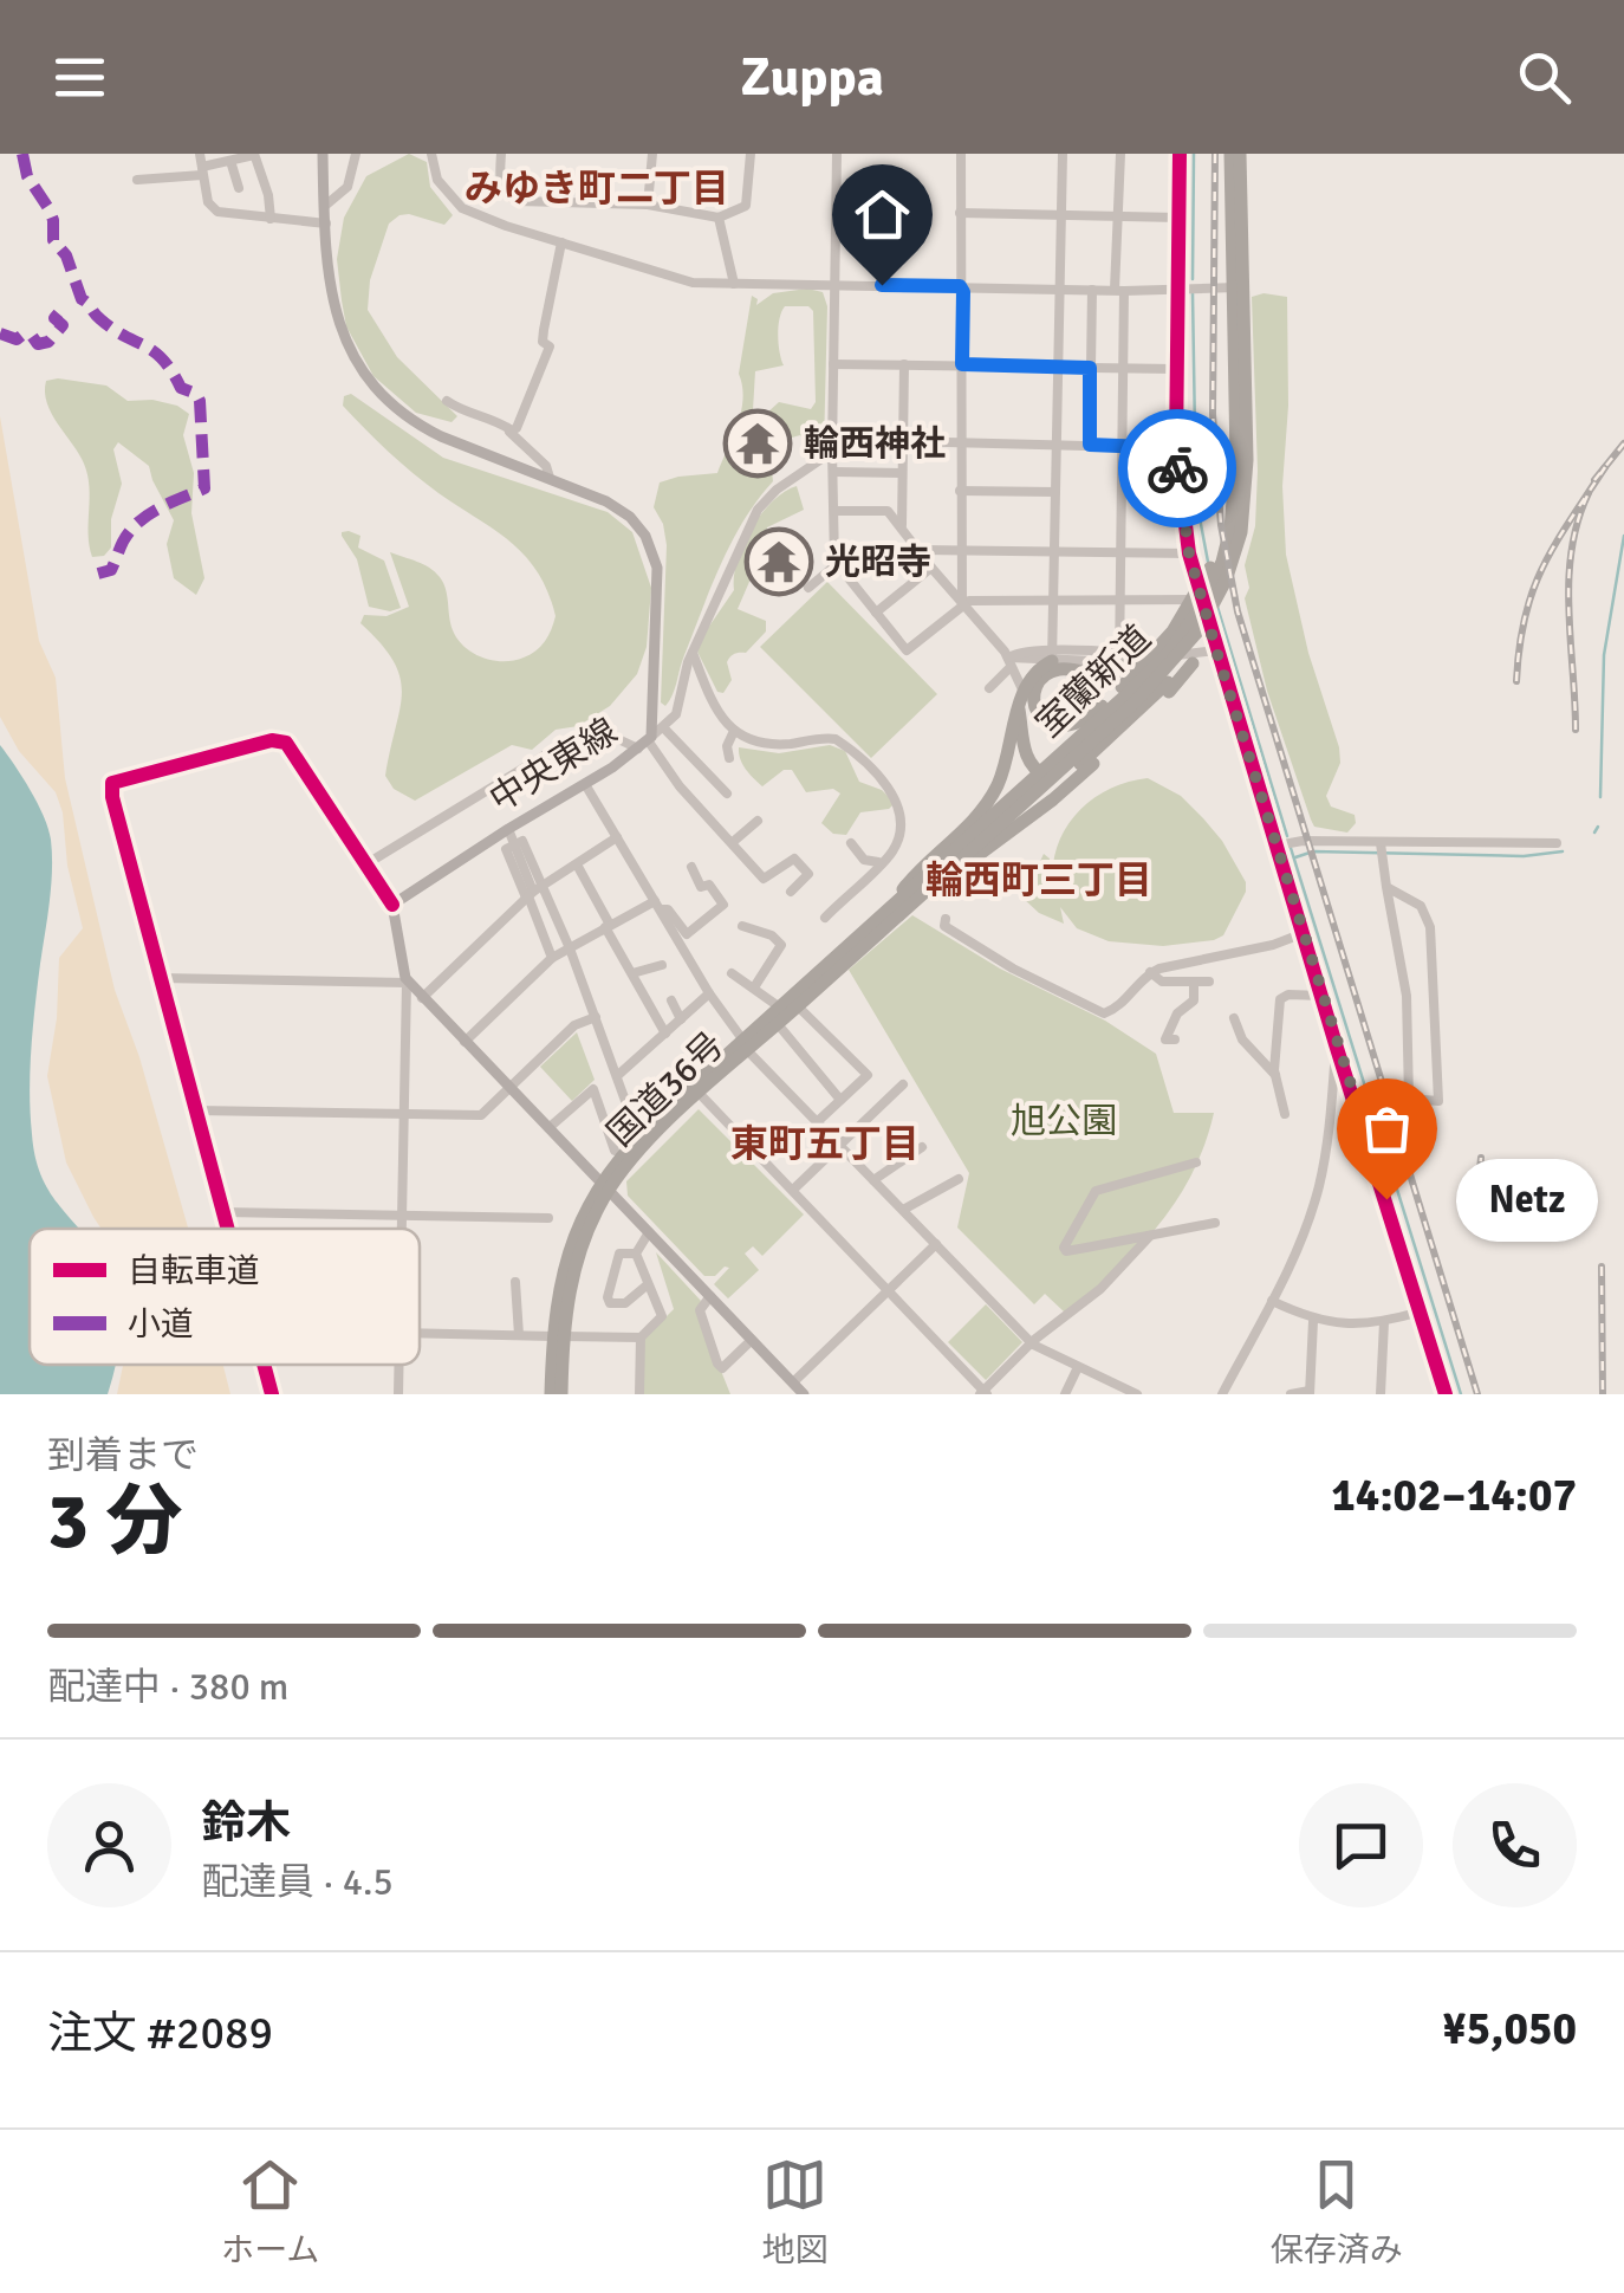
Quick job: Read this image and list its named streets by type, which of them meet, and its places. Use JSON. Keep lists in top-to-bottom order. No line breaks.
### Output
{"streets":{"highway":["室蘭新道","国道36号"],"main road":["中央東線"]},"crossings":[["室蘭新道","国道36号"]],"districts":["みゆき町二丁目","輪西町三丁目","東町五丁目"],"parks":["旭公園"],"places":{"temple":["輪西神社","光昭寺"],"other":["Netz"]},"legend":["自転車道","小道"],"page":{"header":"Zuppa","bubble":"Netz","heading":["3 分","到着まで","14:02–14:07"],"panel":["鈴木","配達員 · 4.5","注文 #2089","¥5,050"],"bar":"配達中 · 380 m","tabs":["ホーム","地図","保存済み"]}}
